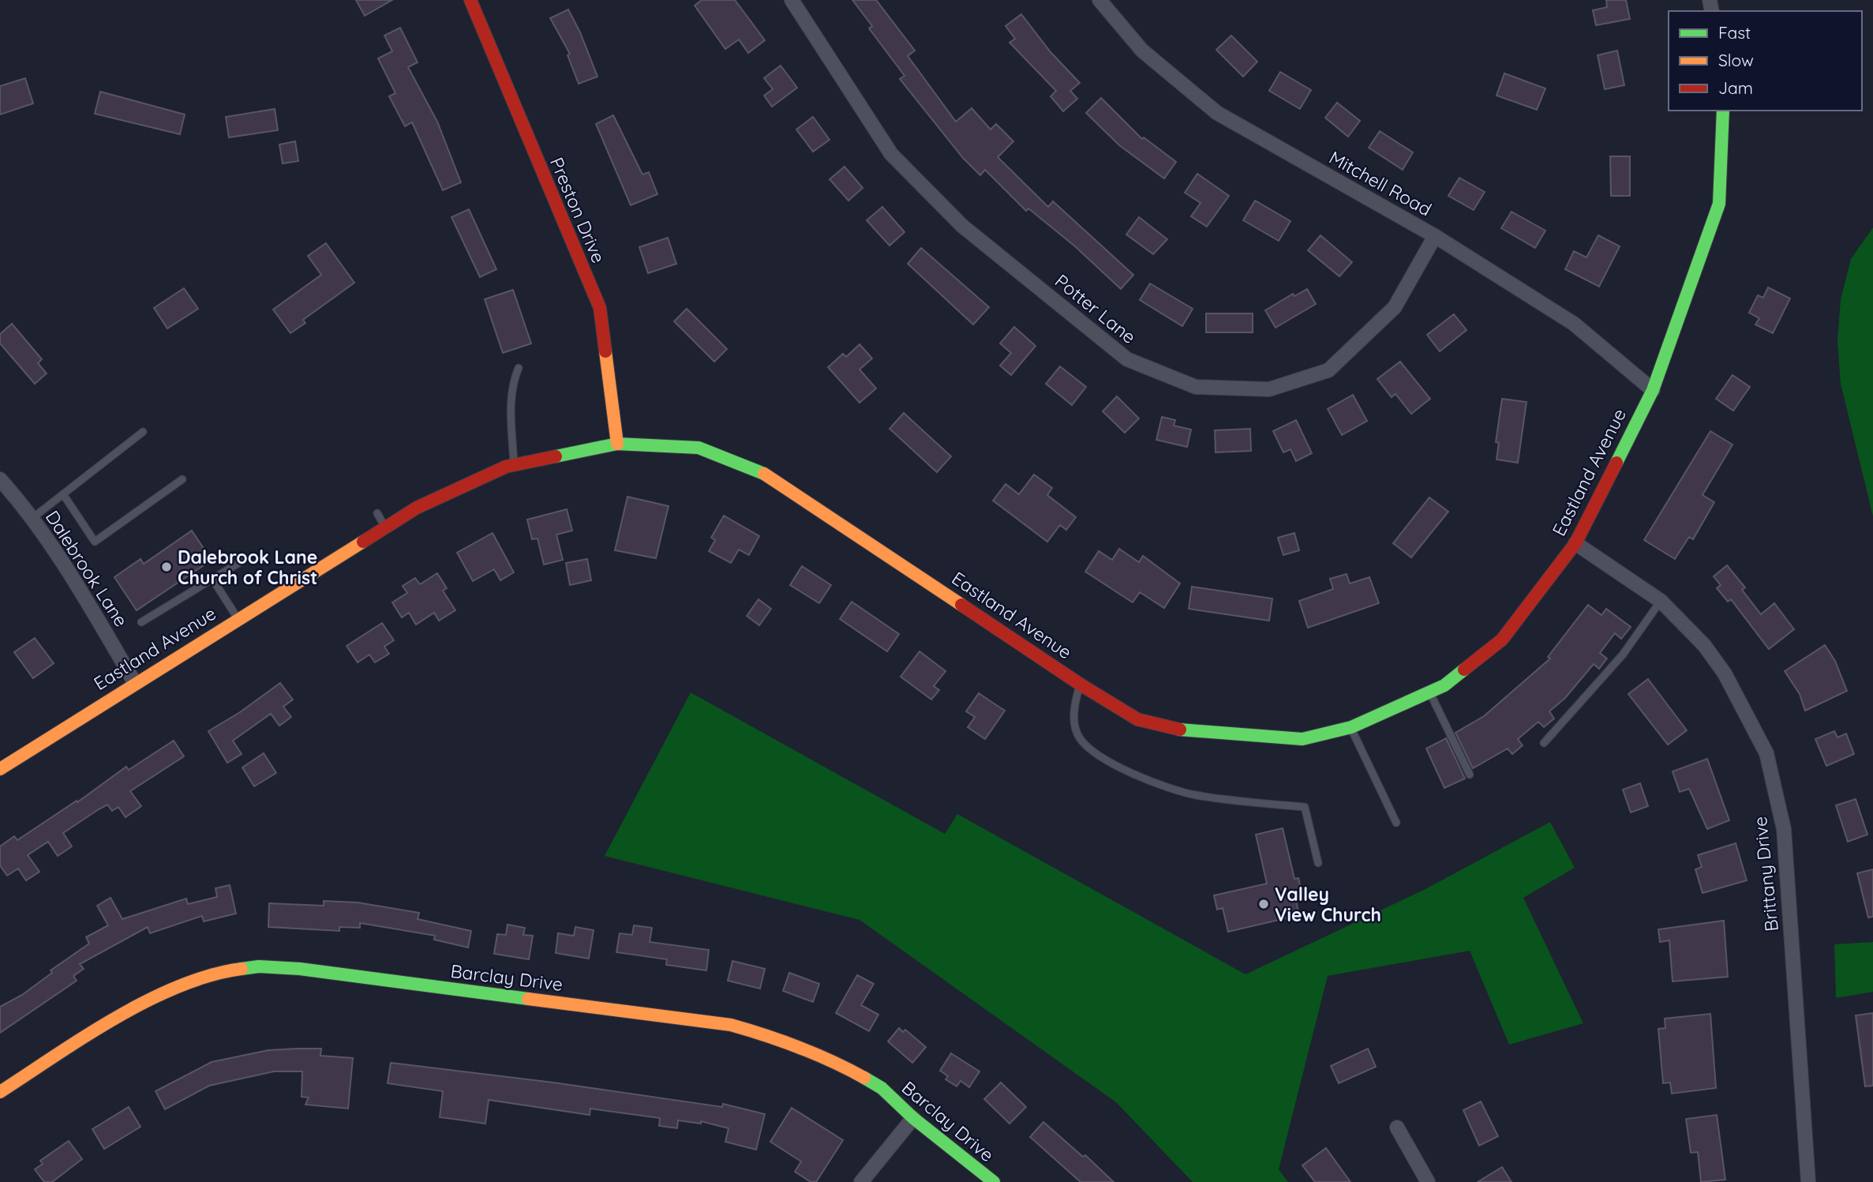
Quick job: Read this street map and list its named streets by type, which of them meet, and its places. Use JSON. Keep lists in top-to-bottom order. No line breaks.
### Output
{"streets":{"street":["Mitchell Road","Preston Drive","Potter Lane","Eastland Avenue","Dalebrook Lane","Brittany Drive","Barclay Drive"]},"crossings":[["Mitchell Road","Potter Lane"],["Mitchell Road","Eastland Avenue"],["Preston Drive","Eastland Avenue"],["Eastland Avenue","Dalebrook Lane"],["Eastland Avenue","Brittany Drive"]],"places":["Dalebrook Lane Church of Christ","Valley View Church"],"legend":["Fast","Slow","Jam"]}
